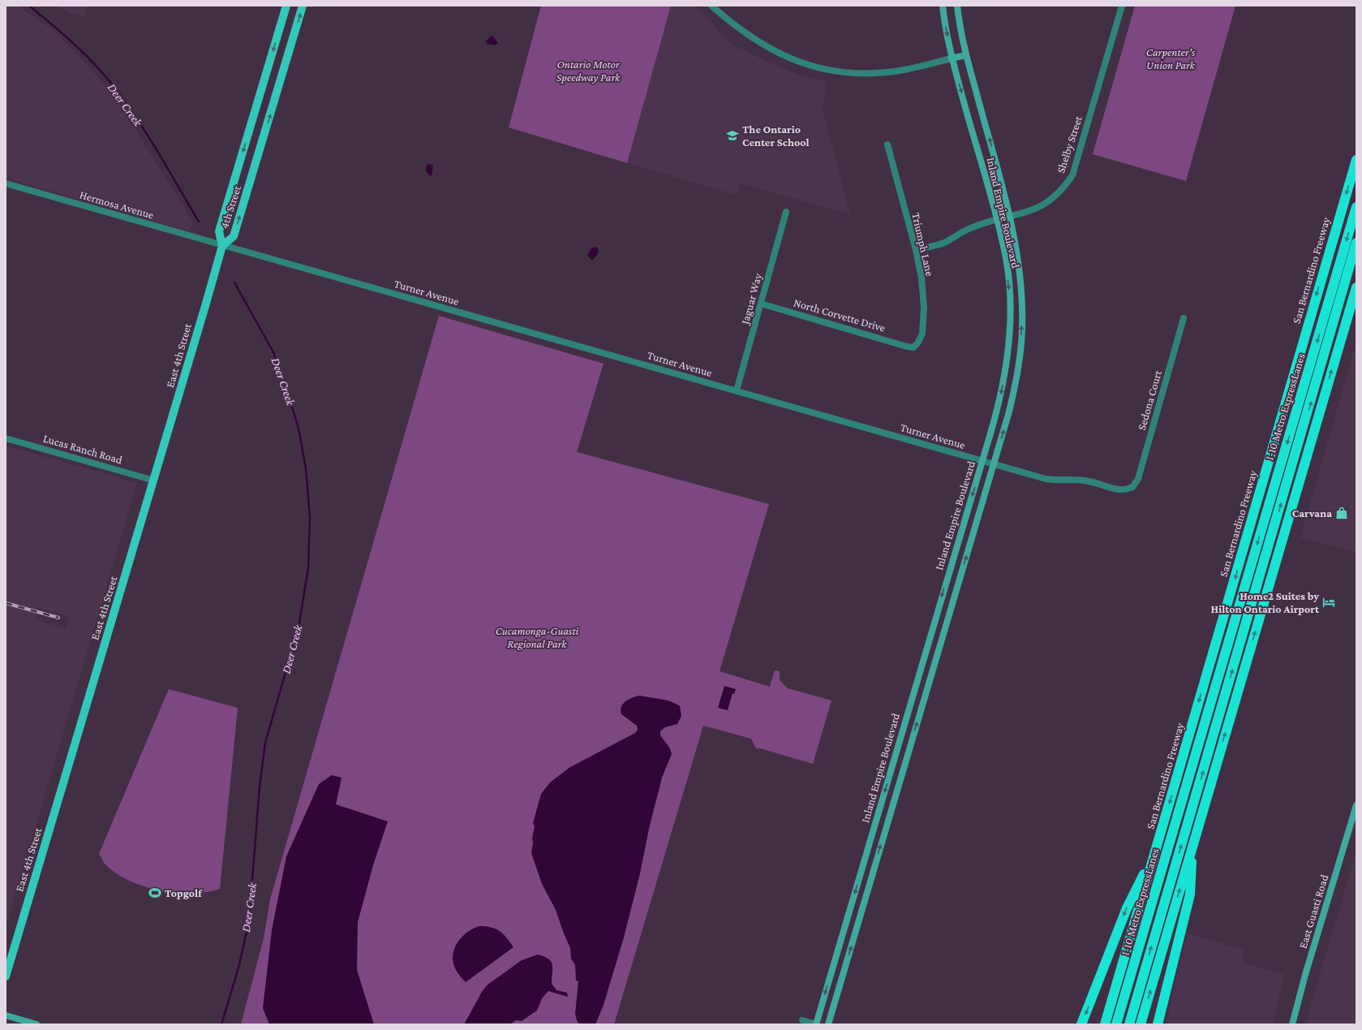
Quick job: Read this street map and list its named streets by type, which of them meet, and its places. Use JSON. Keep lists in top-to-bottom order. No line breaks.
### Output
{"streets":{"highway":["San Bernardino Freeway","I-10 Metro ExpressLanes"],"main road":["4th Street","Inland Empire Boulevard","East 4th Street","East Guasti Road"],"street":["Shelby Street","Hermosa Avenue","Triumph Lane","Turner Avenue","Jaguar Way","North Corvette Drive","Sedona Court","Lucas Ranch Road"]},"crossings":[["Shelby Street","Inland Empire Boulevard"],["Shelby Street","Triumph Lane"],["Hermosa Avenue","4th Street"],["Hermosa Avenue","Turner Avenue"],["Hermosa Avenue","East 4th Street"],["4th Street","Turner Avenue"],["4th Street","East 4th Street"],["Inland Empire Boulevard","Turner Avenue"],["Triumph Lane","North Corvette Drive"],["Turner Avenue","Jaguar Way"],["Turner Avenue","East 4th Street"],["Turner Avenue","Sedona Court"],["Jaguar Way","North Corvette Drive"],["East 4th Street","Lucas Ranch Road"]],"water":["Deer Creek"],"parks":["Carpenter's Union Park","Ontario Motor Speedway Park","Cucamonga-Guasti Regional Park"],"places":{"school or university":["The Ontario Center School"],"shop":["Carvana"],"hotel":["Home2 Suites by Hilton Ontario Airport"],"sports":["Topgolf"]}}
